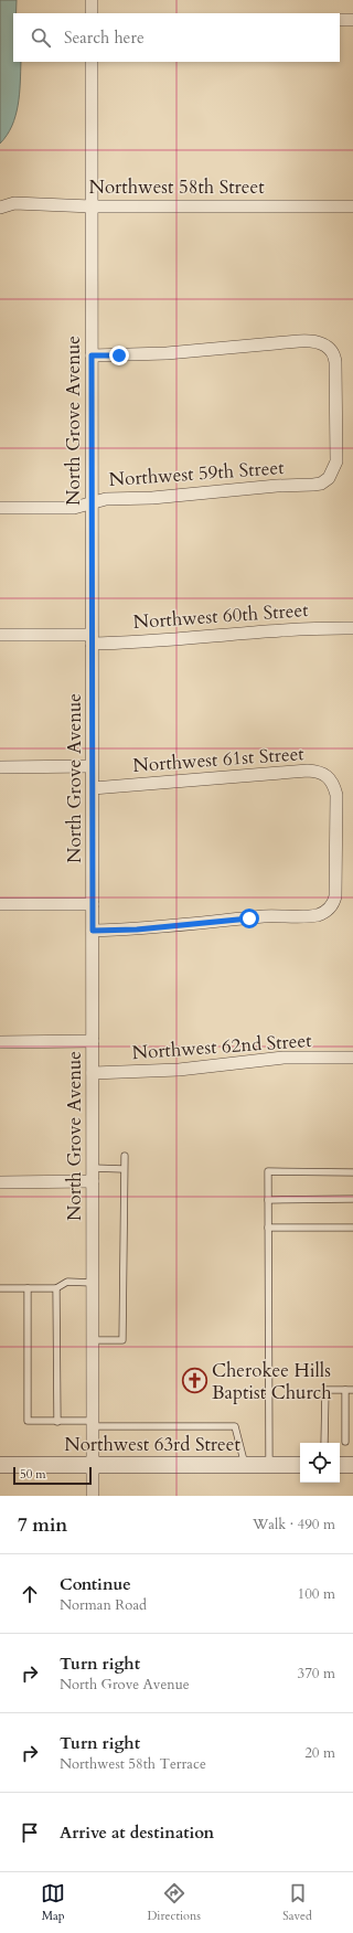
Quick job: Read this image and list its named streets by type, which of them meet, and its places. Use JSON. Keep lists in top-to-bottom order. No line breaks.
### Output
{"streets":{"main road":["Northwest 63rd Street"],"street":["Northwest 58th Street","North Grove Avenue","Northwest 59th Street","Northwest 60th Street","Northwest 61st Street","Northwest 62nd Street"]},"crossings":[["Northwest 58th Street","North Grove Avenue"],["North Grove Avenue","Northwest 59th Street"],["North Grove Avenue","Northwest 60th Street"],["North Grove Avenue","Northwest 61st Street"],["North Grove Avenue","Northwest 62nd Street"],["North Grove Avenue","Northwest 63rd Street"]],"places":{"church":["Cherokee Hills Baptist Church"]},"scale_bar":"50 m","page":{"search":"Search here","scale":"50 m","heading":["7 min","Walk · 490 m"],"list":[["Continue","Norman Road","100 m"],["Turn right","North Grove Avenue","370 m"],["Turn right","Northwest 58th Terrace","20 m"],"Arrive at destination"],"nav":["Map","Directions","Saved"]}}
